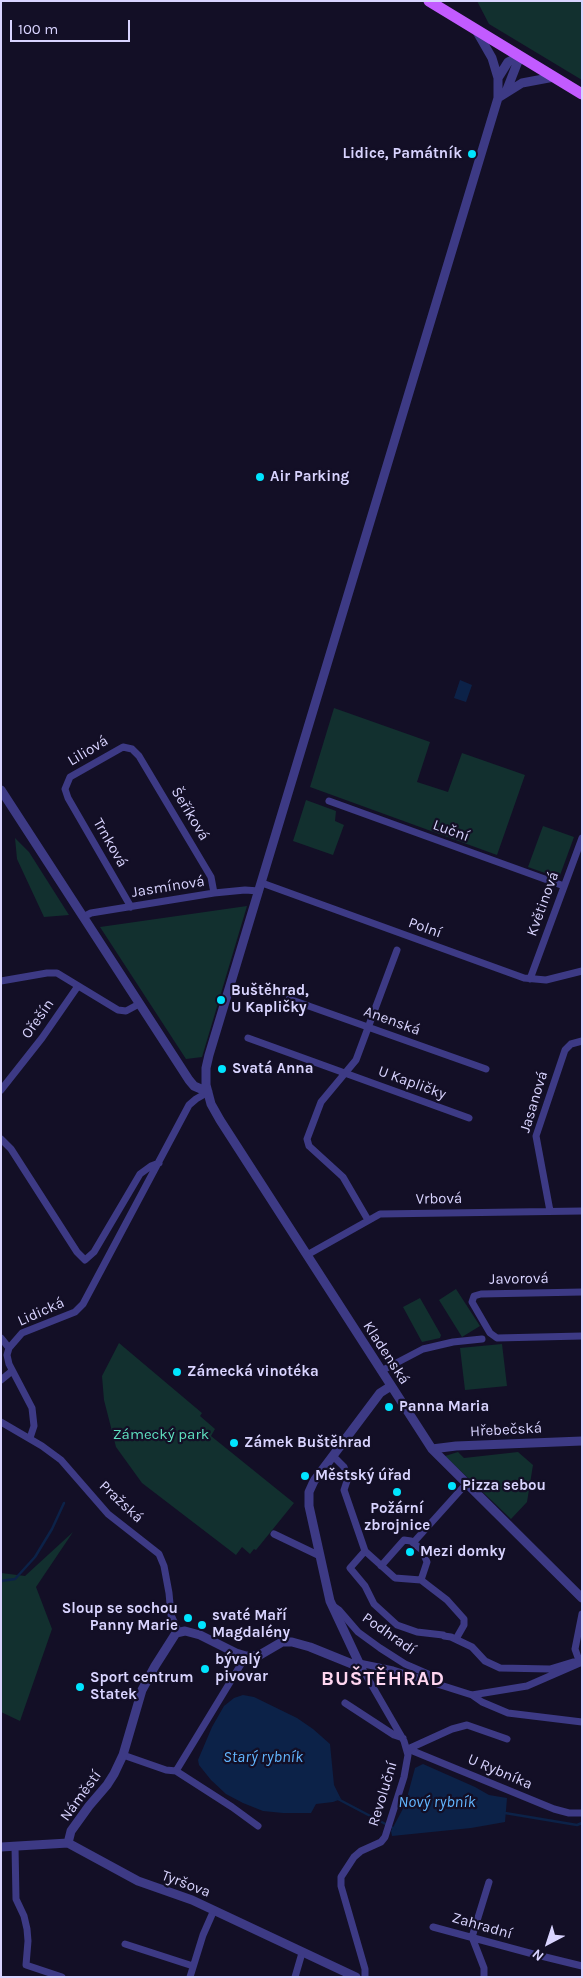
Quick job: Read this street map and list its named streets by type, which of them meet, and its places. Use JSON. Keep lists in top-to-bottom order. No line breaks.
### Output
{"streets":{"street":["Liliová","Šeříková","Luční","Trnková","Jasmínová","Květinová","Polní","Ořešín","Anenská","U Kapličky","Jasanová","Vrbová","Javorová","Lidická","Kladenská","Hřebečská","Pražská","Podhradí","U Rybníka","Revoluční","Náměstí","Tyršova","Zahradní"]},"crossings":[["Liliová","Šeříková"],["Liliová","Trnková"],["Šeříková","Jasmínová"],["Luční","Květinová"],["Trnková","Jasmínová"],["Jasmínová","Polní"],["Květinová","Polní"],["Jasanová","Vrbová"],["Vrbová","Kladenská"],["Lidická","Kladenská"],["Lidická","Pražská"],["Kladenská","Hřebečská"],["Kladenská","Revoluční"],["Pražská","Náměstí"],["Podhradí","Revoluční"],["U Rybníka","Revoluční"],["Náměstí","Tyršova"]],"districts":["BUŠTĚHRAD"],"water":["Starý rybník","Nový rybník"],"parks":["Zámecký park"],"places":["Lidice, Památník","Air Parking","Buštěhrad, U Kapličky","Svatá Anna","Zámecká vinotéka","Panna Maria","Zámek Buštěhrad","Městský úřad","Pizza sebou","Požární zbrojnice","Mezi domky","Sloup se sochou Panny Marie","svaté Maří Magdalény","bývalý pivovar","Sport centrum Statek"],"scale_bar":"100 m","north":"bottom left"}
